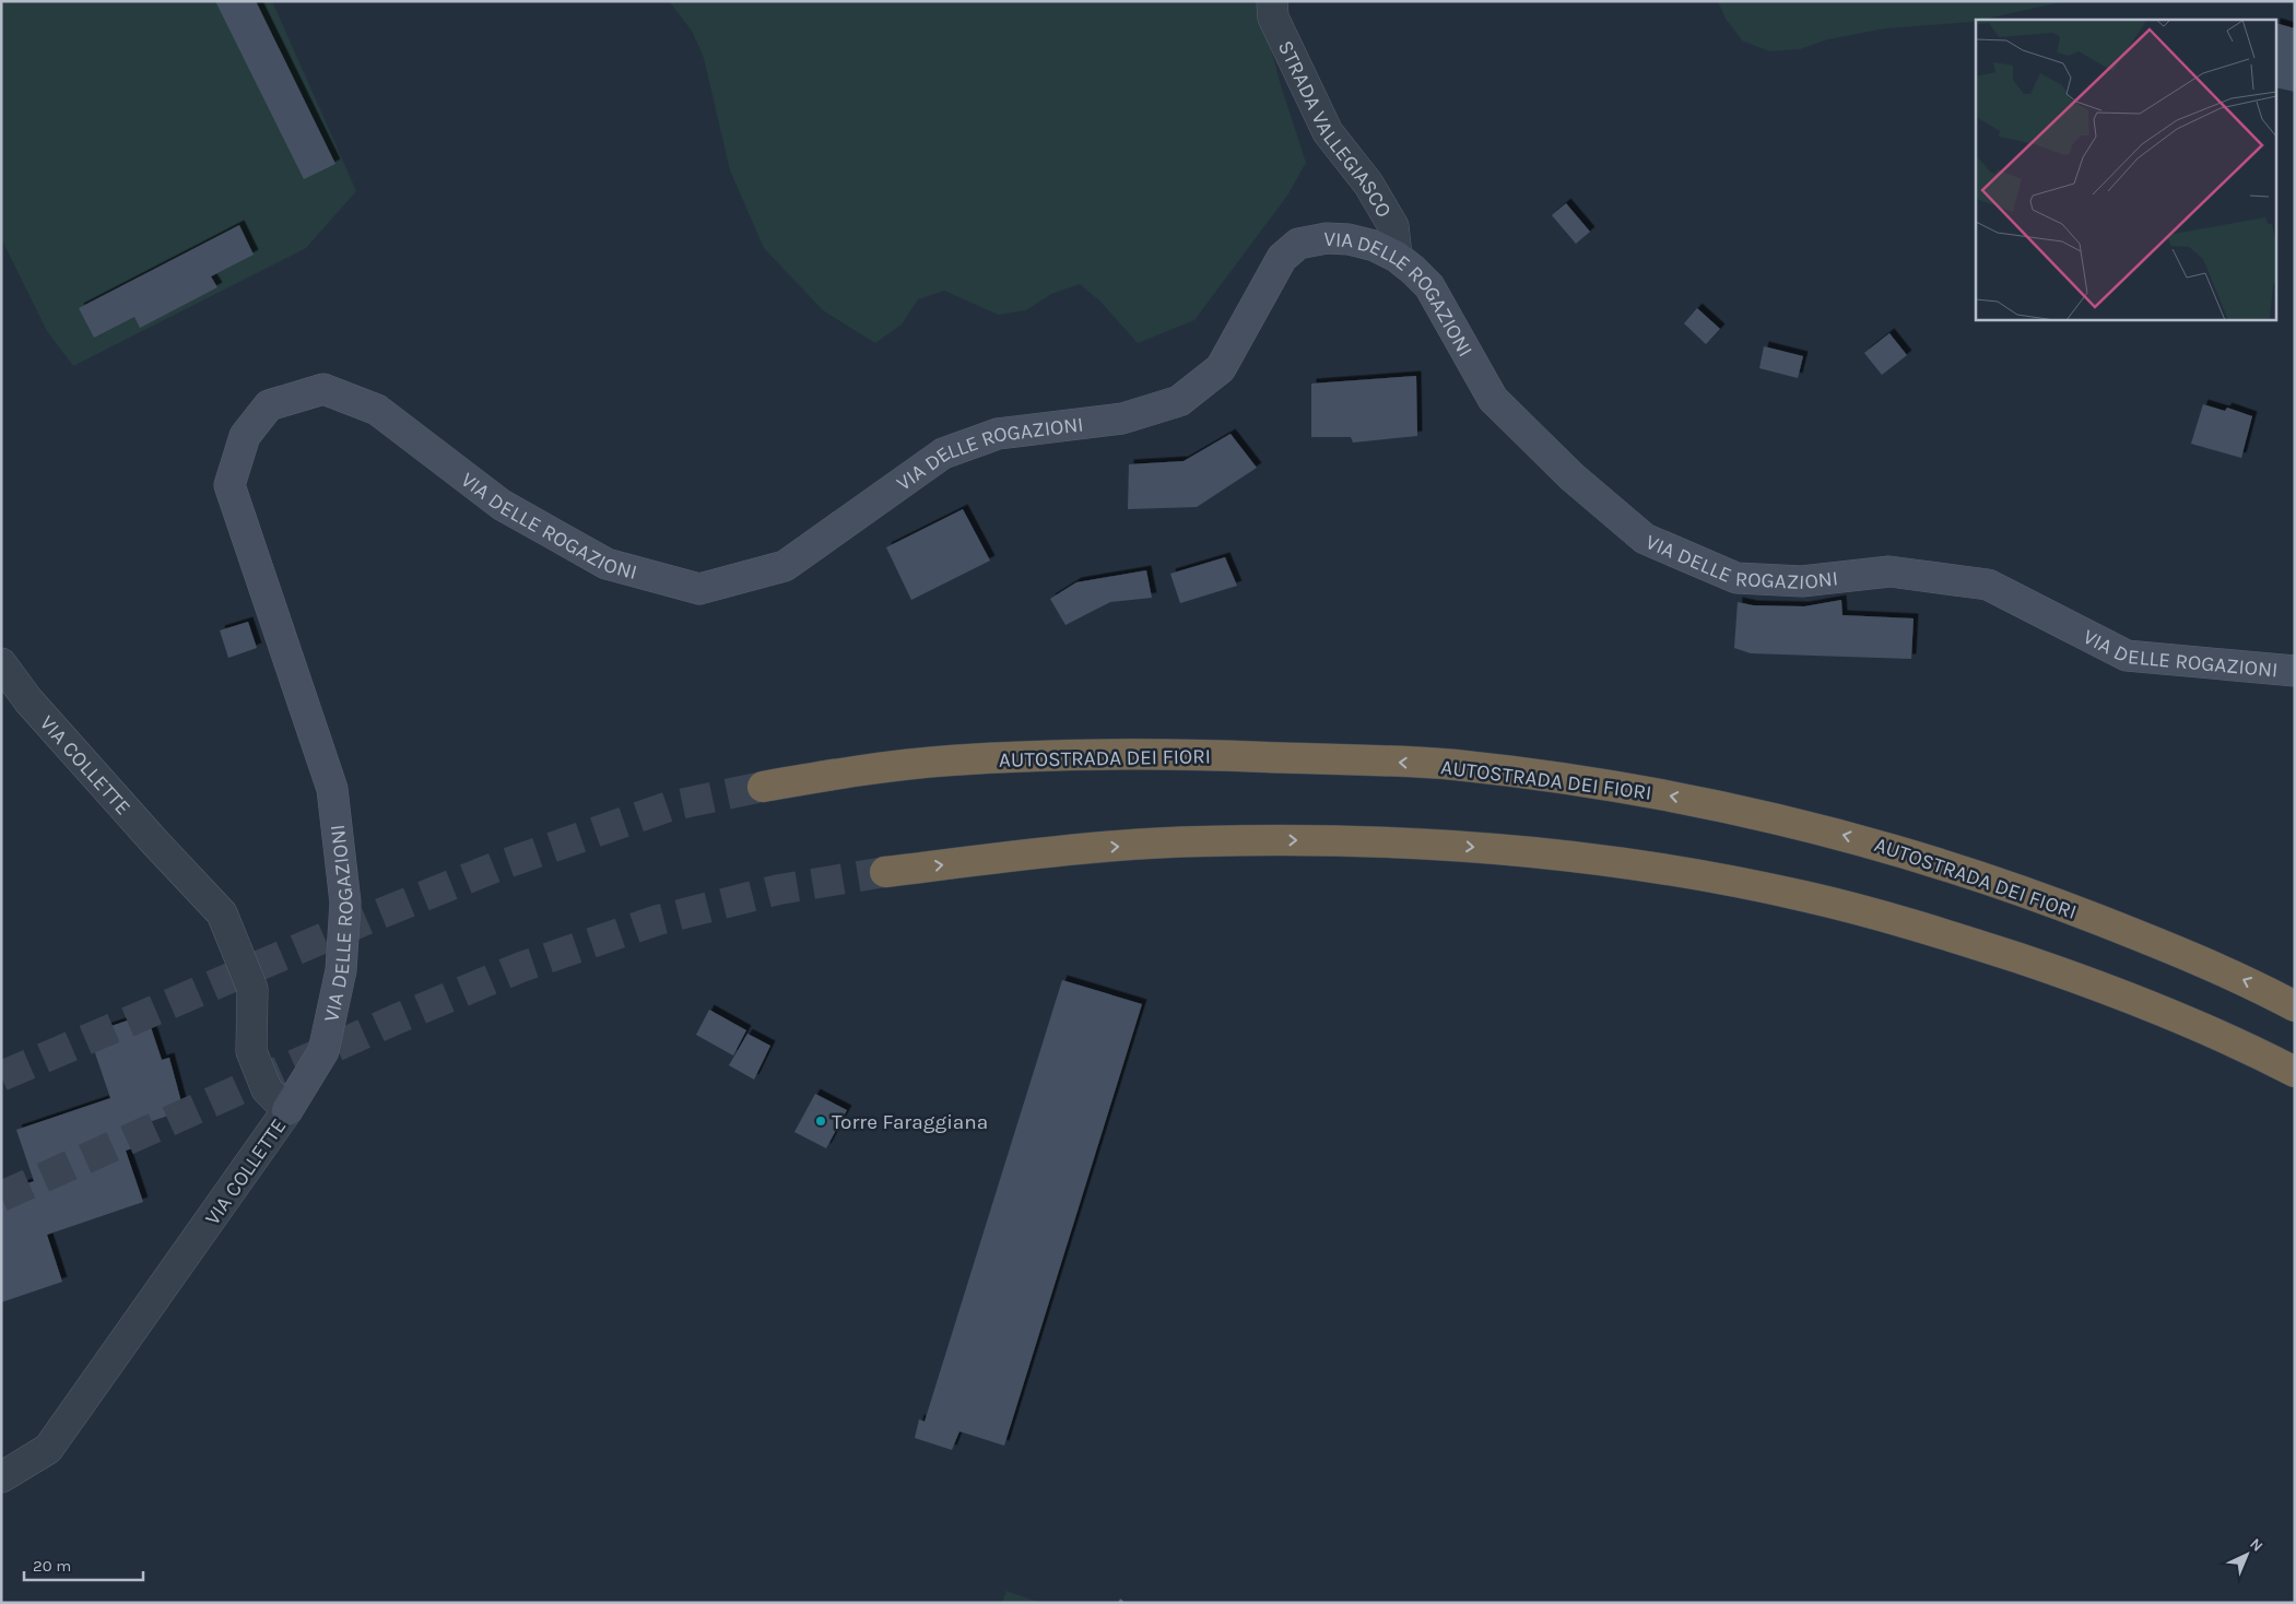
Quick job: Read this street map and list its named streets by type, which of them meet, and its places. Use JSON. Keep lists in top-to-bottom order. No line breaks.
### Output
{"streets":{"highway":["AUTOSTRADA DEI FIORI"],"street":["STRADA VALLEGIASCO","VIA DELLE ROGAZIONI","VIA COLLETTE"]},"crossings":[["STRADA VALLEGIASCO","VIA DELLE ROGAZIONI"],["VIA DELLE ROGAZIONI","VIA COLLETTE"]],"places":["Torre Faraggiana"],"scale_bar":"20 m","north":"top right"}
